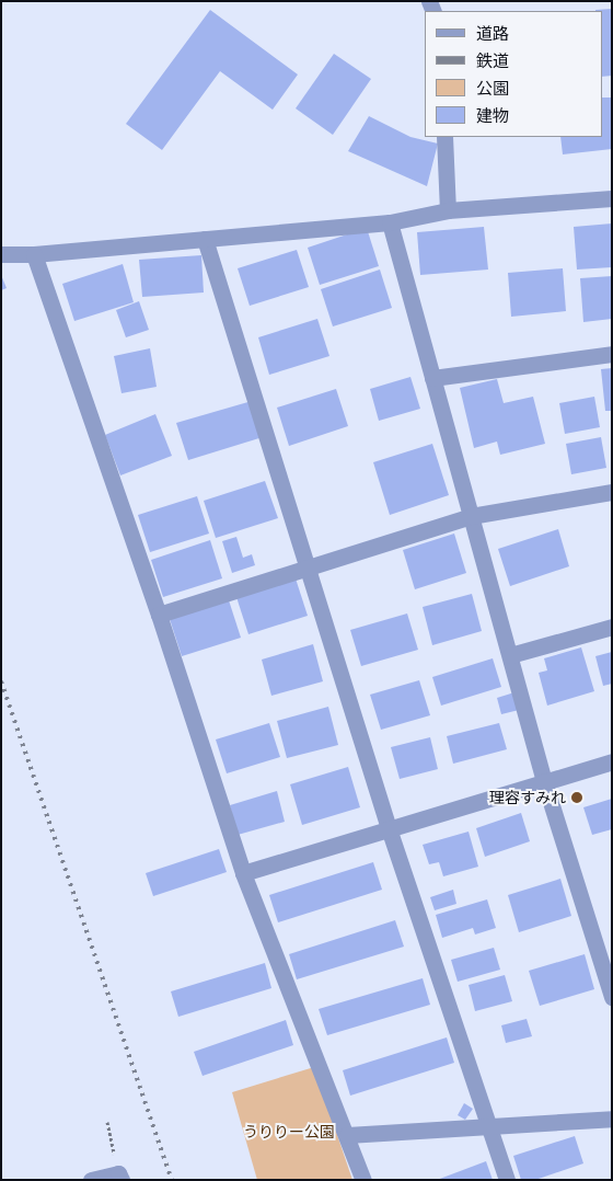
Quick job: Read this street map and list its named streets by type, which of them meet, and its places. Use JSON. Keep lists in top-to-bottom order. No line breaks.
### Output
{"parks":["うりりー公園"],"places":["理容すみれ"],"legend":["道路","鉄道","公園","建物"]}
